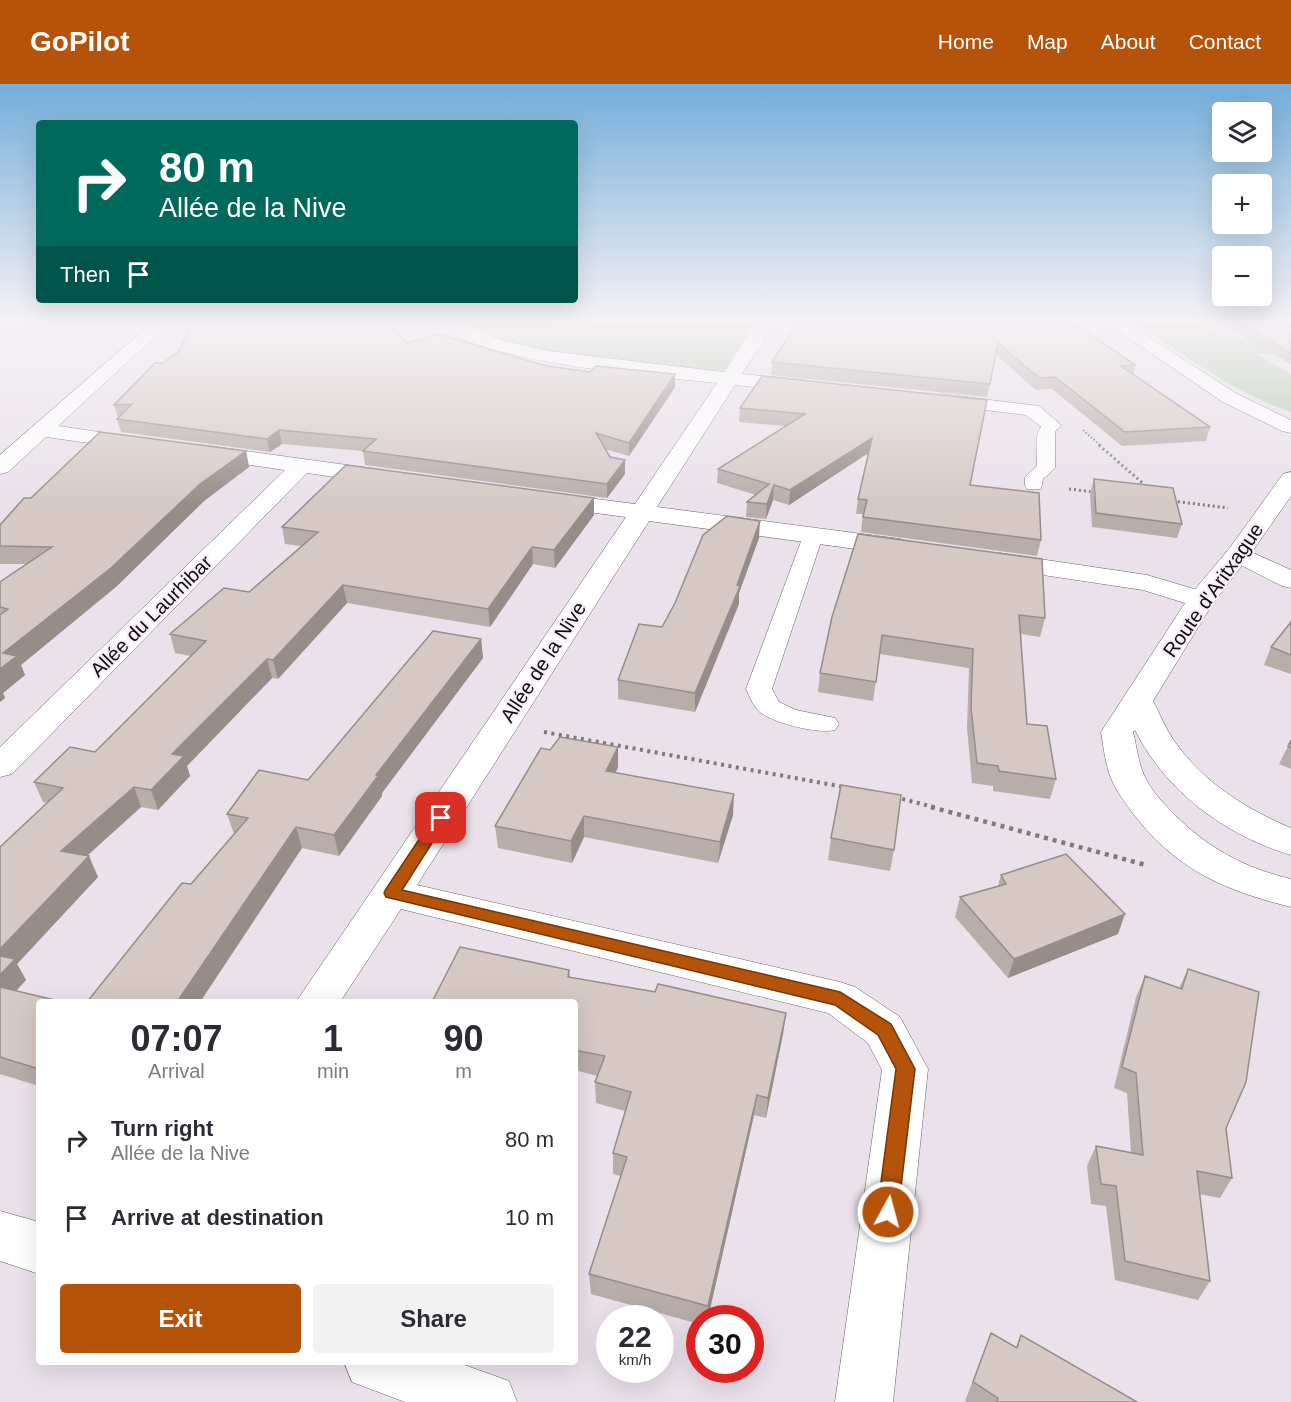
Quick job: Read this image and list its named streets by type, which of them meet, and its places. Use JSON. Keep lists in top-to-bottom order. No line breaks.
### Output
{"streets":{"street":["Route d'Aritxague","Allée du Laurhibar","Allée de la Nive"]},"page":{"header":"GoPilot","nav":["Home","Map","About","Contact"],"map_buttons":["+","−"],"turn":["80 m","Allée de la Nive"],"then":"Then","eta":["07:07","Arrival","1","min","90","m"],"list":[{"name":"Turn right","note":"Allée de la Nive","value":"80 m"},{"name":"Arrive at destination","value":"10 m"}],"buttons":["Exit","Share"],"speed":"22 km/h","limit":"30"}}
